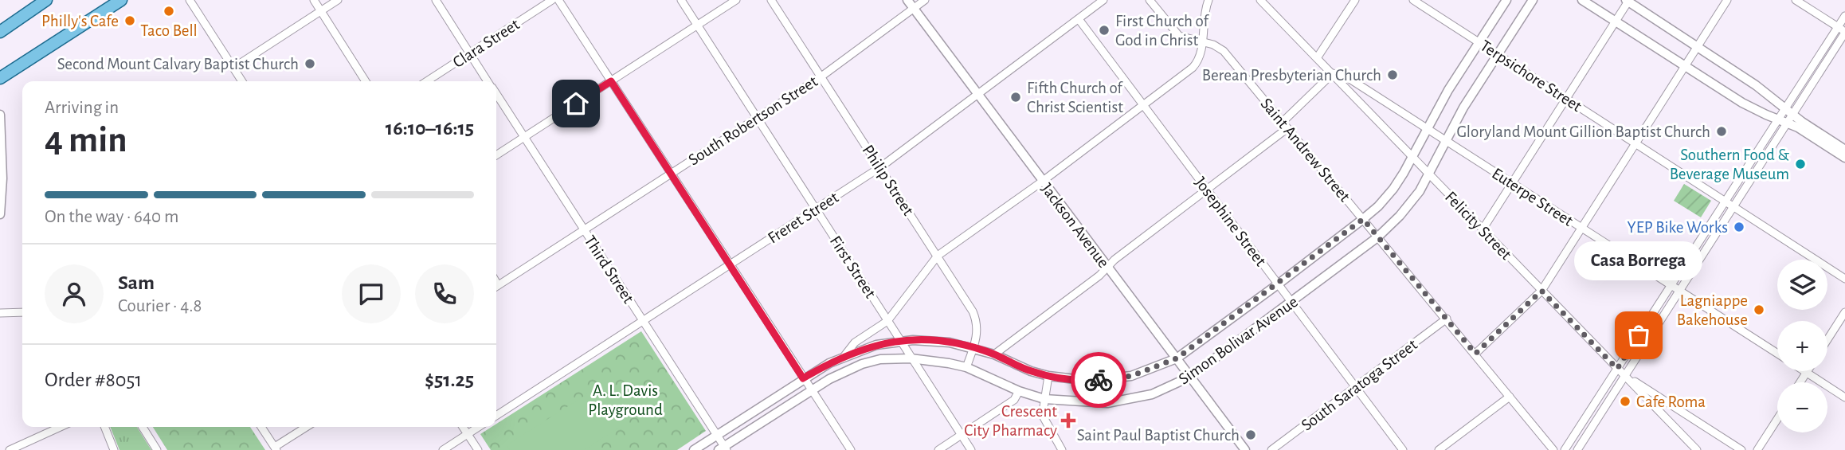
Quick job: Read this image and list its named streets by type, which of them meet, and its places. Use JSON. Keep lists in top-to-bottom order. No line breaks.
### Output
{"streets":{"street":["Clara Street","Terpsichore Street","South Robertson Street","Saint Andrew Street","Philip Street","Euterpe Street","Freret Street","Josephine Street","Jackson Avenue","Felicity Street","First Street","Third Street","Simon Bolivar Avenue","South Saratoga Street"]},"crossings":[["Clara Street","Third Street"],["Terpsichore Street","Simon Bolivar Avenue"],["South Robertson Street","Philip Street"],["South Robertson Street","Jackson Avenue"],["South Robertson Street","First Street"],["South Robertson Street","Third Street"],["Saint Andrew Street","Simon Bolivar Avenue"],["Saint Andrew Street","South Saratoga Street"],["Philip Street","Freret Street"],["Philip Street","Simon Bolivar Avenue"],["Euterpe Street","Felicity Street"],["Euterpe Street","Simon Bolivar Avenue"],["Freret Street","Josephine Street"],["Freret Street","Jackson Avenue"],["Freret Street","First Street"],["Freret Street","Third Street"],["Josephine Street","Simon Bolivar Avenue"],["Josephine Street","South Saratoga Street"],["Jackson Avenue","Simon Bolivar Avenue"],["Felicity Street","Simon Bolivar Avenue"],["First Street","Simon Bolivar Avenue"],["Third Street","Simon Bolivar Avenue"]],"parks":["A. L. Davis Playground"],"places":{"other":["Taco Bell","Philly's Cafe","First Church of God in Christ","Second Mount Calvary Baptist Church","Berean Presbyterian Church","Fifth Church of Christ Scientist","Gloryland Mount Gillion Baptist Church","Southern Food & Beverage Museum","YEP Bike Works","Lagniappe Bakehouse","Casa Borrega","Cafe Roma","Saint Paul Baptist Church"],"health":["Crescent City Pharmacy"]},"page":{"heading":["4 min","Arriving in","16:10–16:15"],"panel":["Sam","Courier · 4.8","Order #8051","$51.25"],"bar":"On the way · 640 m","bubble":"Casa Borrega","map_buttons":["+","−"]}}
